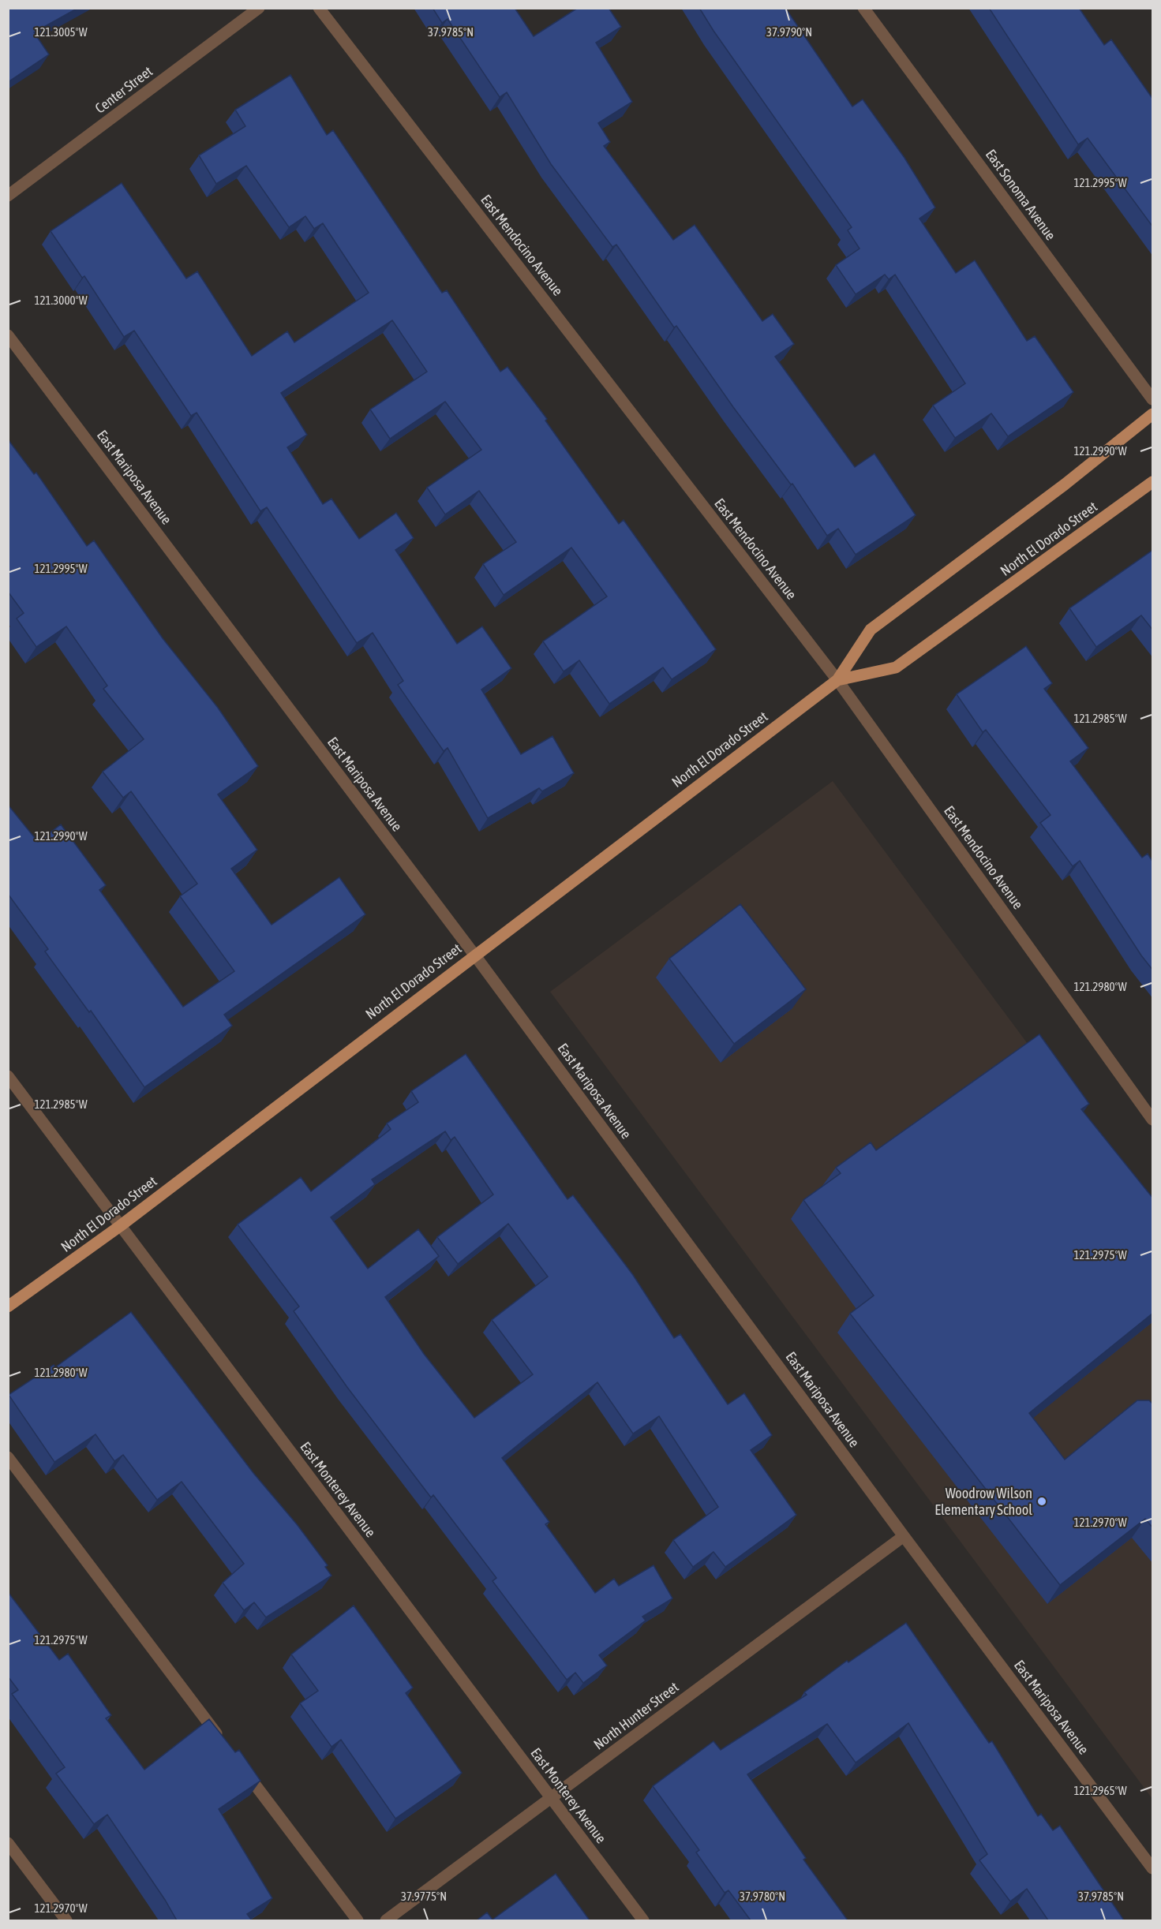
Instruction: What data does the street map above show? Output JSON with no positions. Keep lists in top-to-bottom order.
{
  "streets": {
    "main road": ["North El Dorado Street"],
    "street": [
      "Center Street",
      "East Sonoma Avenue",
      "East Mendocino Avenue",
      "East Mariposa Avenue",
      "East Monterey Avenue",
      "North Hunter Street"
    ]
  },
  "crossings": [
    ["East Mendocino Avenue", "North El Dorado Street"],
    ["East Mariposa Avenue", "North El Dorado Street"],
    ["East Mariposa Avenue", "North Hunter Street"],
    ["North El Dorado Street", "East Monterey Avenue"],
    ["East Monterey Avenue", "North Hunter Street"]
  ],
  "places": ["Woodrow Wilson Elementary School"],
  "coordinates": [
    "121.3005°W",
    "37.9785°N",
    "37.9790°N",
    "121.2995°W",
    "121.3000°W",
    "121.2990°W",
    "121.2985°W",
    "121.2980°W",
    "121.2975°W",
    "121.2970°W",
    "121.2965°W",
    "37.9775°N",
    "37.9780°N"
  ]
}
